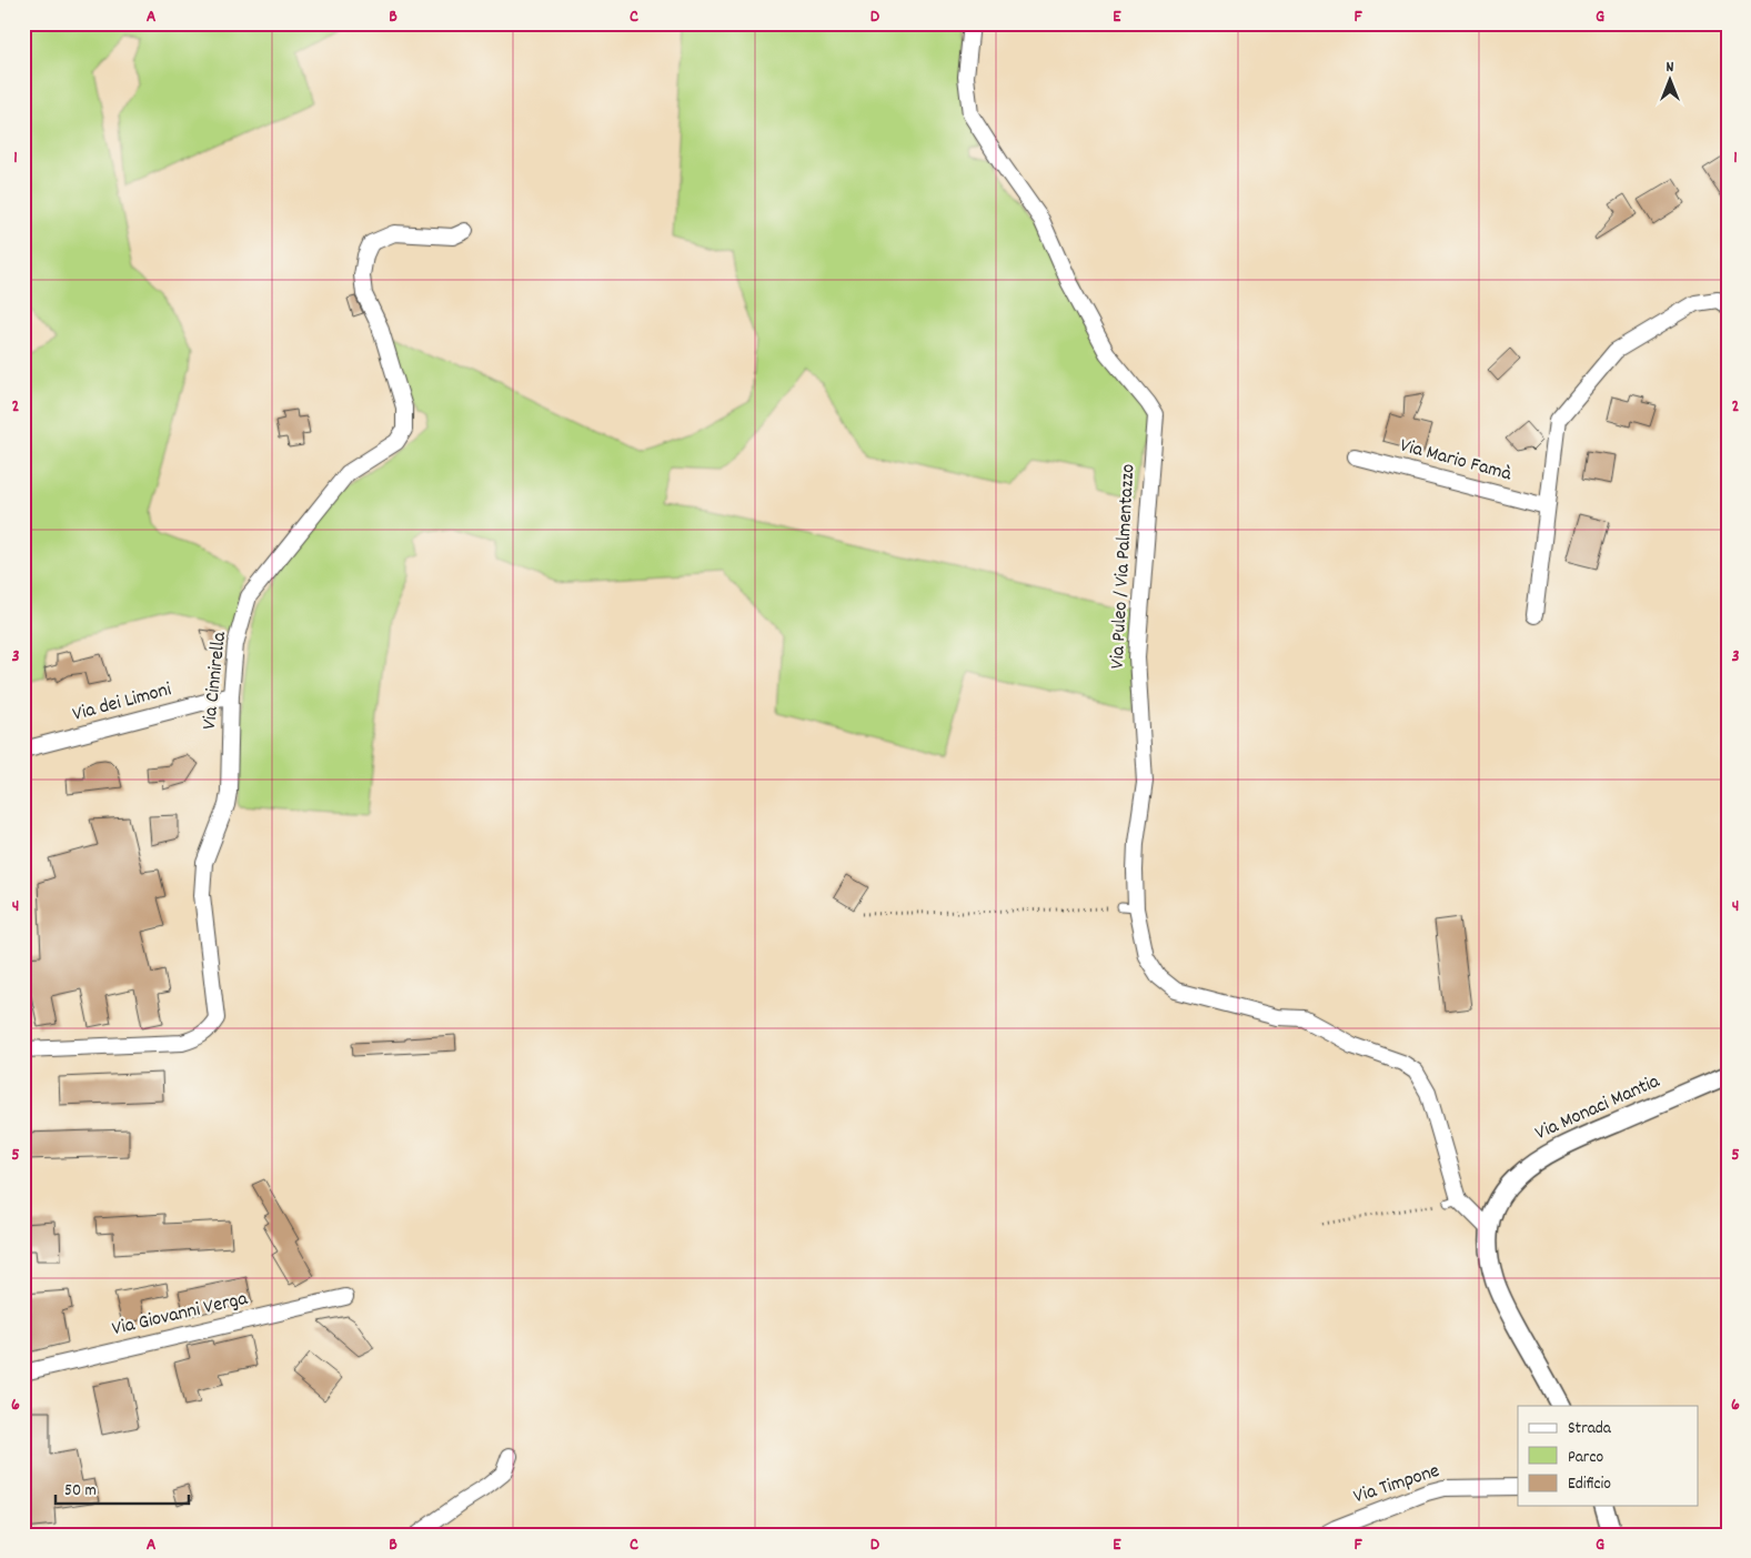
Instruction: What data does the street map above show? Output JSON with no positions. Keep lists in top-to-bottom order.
{
  "streets": {
    "street": [
      "Via Mario Famà",
      "Via Puleo / Via Palmentazzo",
      "Via Cinnirella",
      "Via dei Limoni",
      "Via Monaci Mantia",
      "Via Giovanni Verga",
      "Via Timpone"
    ]
  },
  "crossings": [
    ["Via Puleo / Via Palmentazzo", "Via Monaci Mantia"],
    ["Via Cinnirella", "Via dei Limoni"]
  ],
  "legend": ["Strada", "Parco", "Edificio"],
  "scale_bar": "50 m",
  "north": "top",
  "grid": {
    "columns": [
      "A",
      "B",
      "C",
      "D",
      "E",
      "F",
      "G"
    ],
    "rows": [
      "1",
      "2",
      "3",
      "4",
      "5",
      "6"
    ]
  }
}
